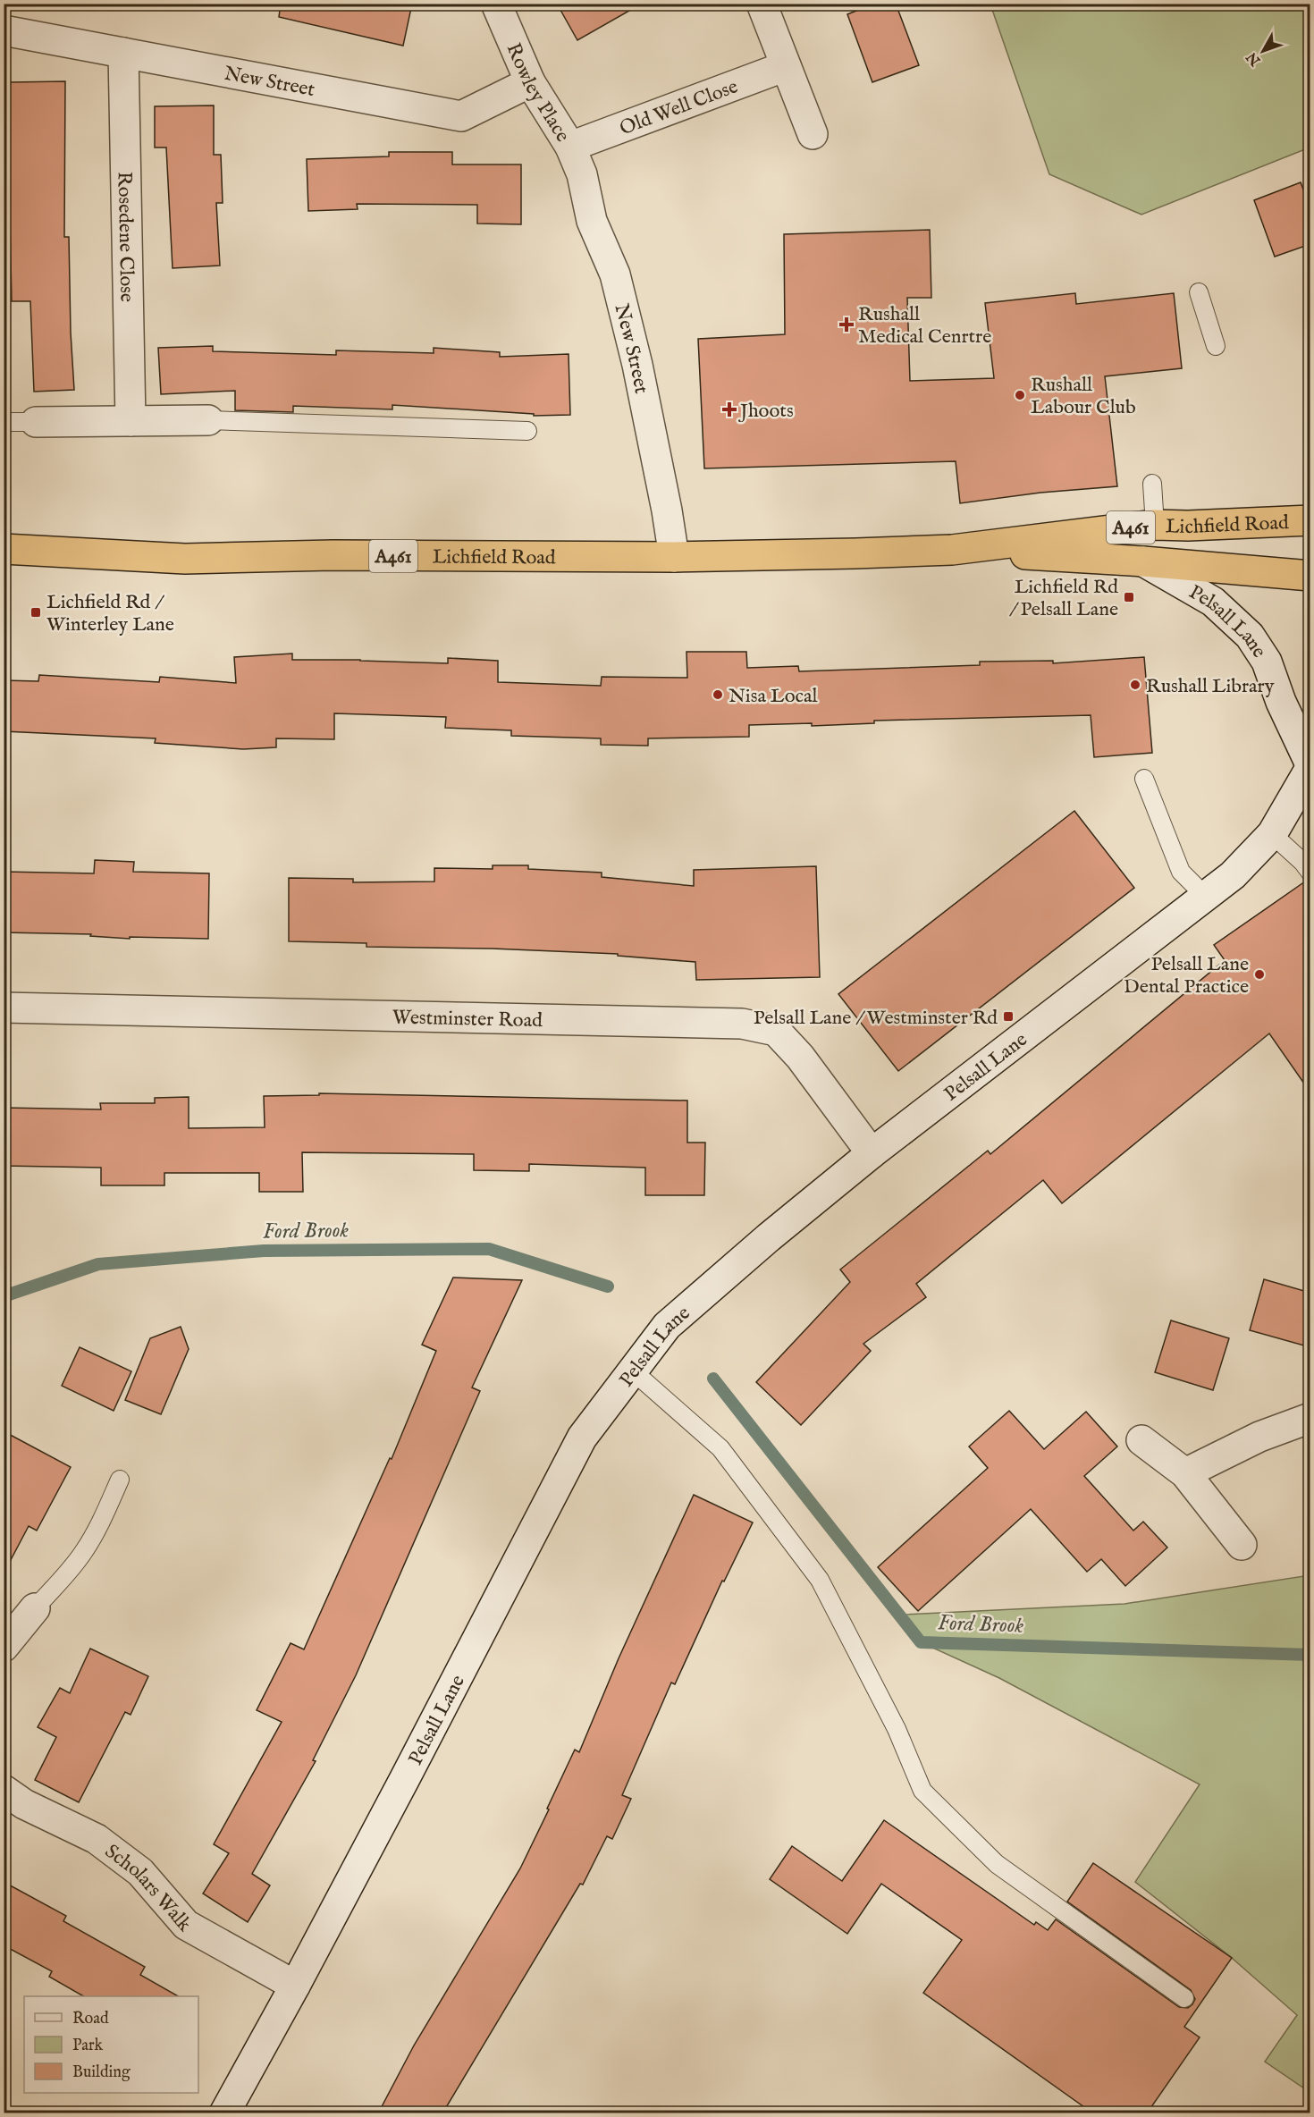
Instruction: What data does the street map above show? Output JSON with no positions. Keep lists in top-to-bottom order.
{
  "streets": {
    "highway": ["Lichfield Road", "A461"],
    "street": [
      "New Street",
      "Rowley Place",
      "Old Well Close",
      "Rosedene Close",
      "Pelsall Lane",
      "Westminster Road",
      "Scholars Walk"
    ]
  },
  "crossings": [
    ["New Street", "Rowley Place"],
    ["New Street", "Old Well Close"],
    ["New Street", "Rosedene Close"],
    ["New Street", "Lichfield Road"],
    ["Rowley Place", "Old Well Close"],
    ["Lichfield Road", "Pelsall Lane"],
    ["Pelsall Lane", "Westminster Road"],
    ["Pelsall Lane", "Scholars Walk"]
  ],
  "water": ["Ford Brook"],
  "places": {
    "health": ["Rushall Medical Cenrtre", "Jhoots"],
    "other": [
      "Rushall Labour Club",
      "Rushall Library",
      "Nisa Local",
      "Pelsall Lane Dental Practice"
    ],
    "transit": ["Lichfield Rd / Pelsall Lane", "Lichfield Rd / Winterley Lane", "Pelsall Lane / Westminster Rd"]
  },
  "legend": ["Road", "Park", "Building"],
  "north": "bottom left"
}
